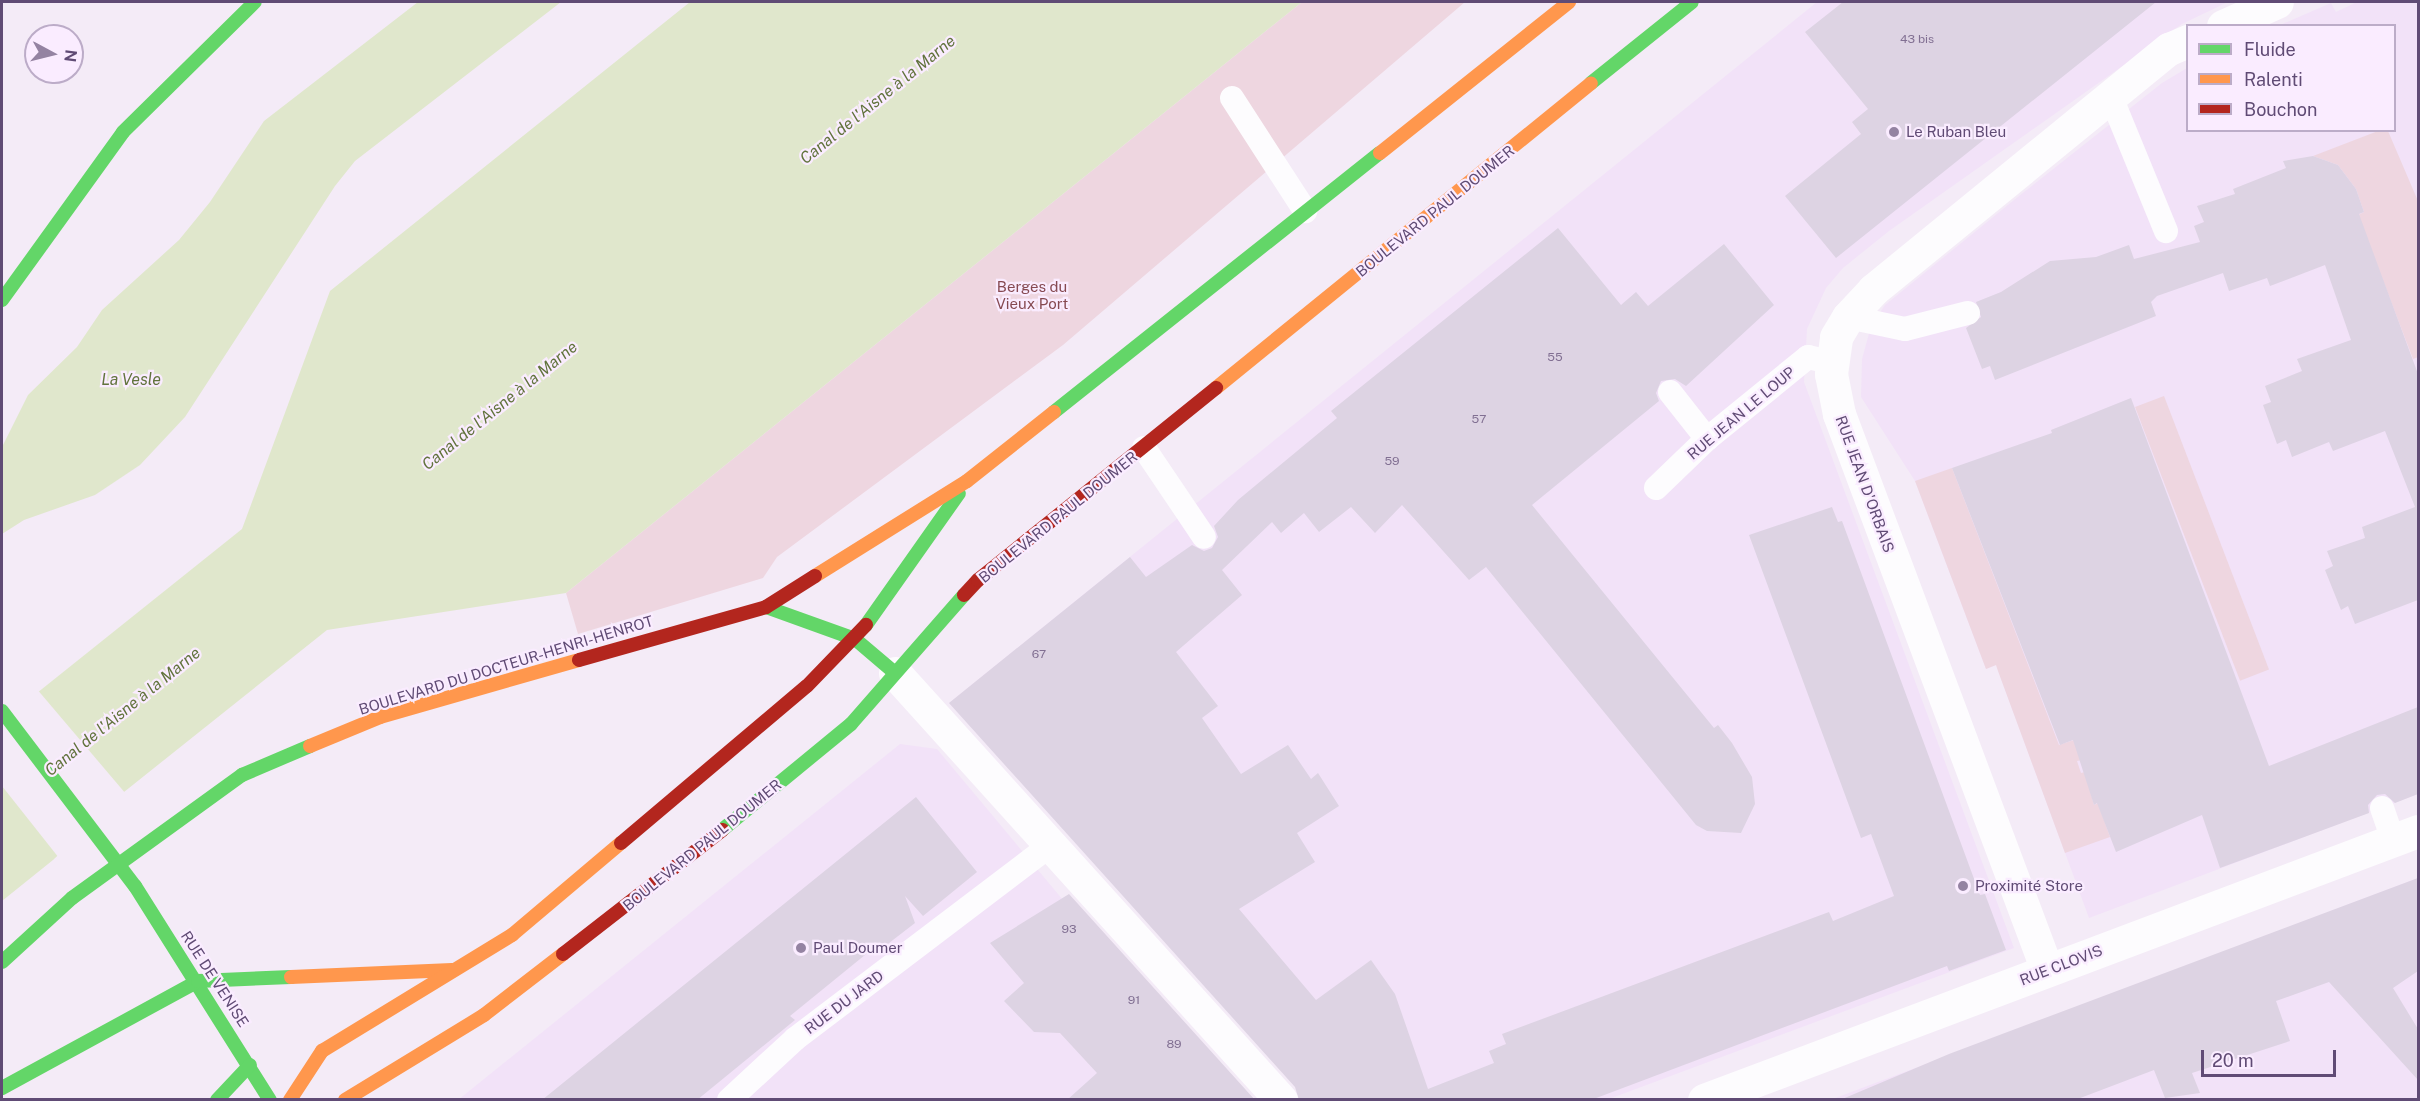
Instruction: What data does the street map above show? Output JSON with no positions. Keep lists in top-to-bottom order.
{
  "streets": {
    "main road": ["BOULEVARD PAUL DOUMER", "BOULEVARD DU DOCTEUR-HENRI-HENROT", "RUE DE VENISE"],
    "street": ["RUE JEAN D'ORBAIS", "RUE CLOVIS"],
    "lane": ["RUE JEAN LE LOUP", "RUE DU JARD"]
  },
  "crossings": [
    ["RUE JEAN LE LOUP", "RUE JEAN D'ORBAIS"],
    ["RUE JEAN D'ORBAIS", "RUE CLOVIS"]
  ],
  "water": ["Canal de l'Aisne à la Marne", "La Vesle"],
  "parks": ["Berges du Vieux Port"],
  "places": ["Le Ruban Bleu", "Proximité Store", "Paul Doumer"],
  "house_numbers": [
    "43 bis",
    "55",
    "57",
    "59",
    "67",
    "93",
    "91",
    "89"
  ],
  "legend": ["Fluide", "Ralenti", "Bouchon"],
  "scale_bar": "20 m",
  "north": "right"
}
